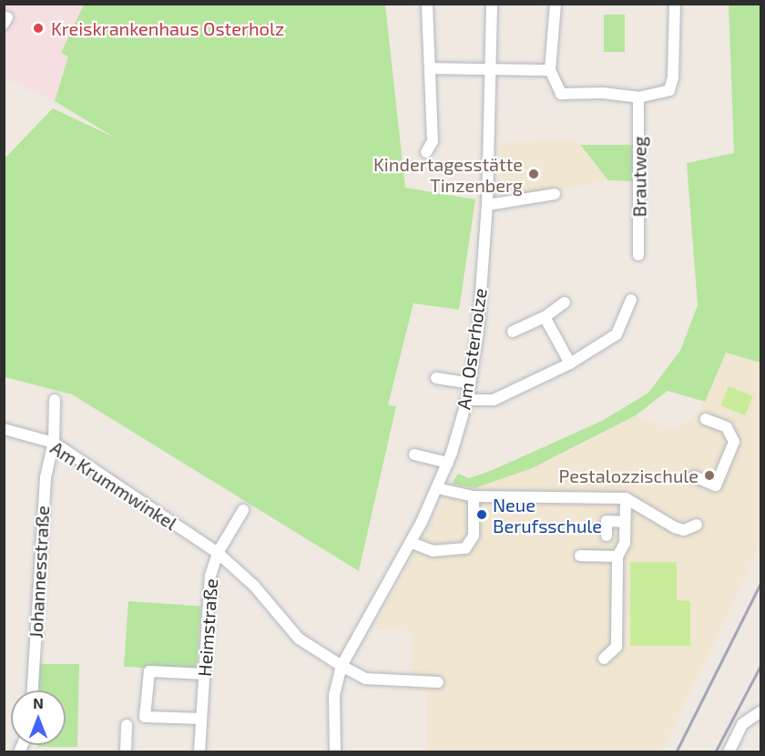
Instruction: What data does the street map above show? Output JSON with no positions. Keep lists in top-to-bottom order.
{
  "streets": {
    "street": [
      "Brautweg",
      "Am Osterholze",
      "Am Krummwinkel",
      "Johannesstraße",
      "Heimstraße"
    ]
  },
  "crossings": [
    ["Am Osterholze", "Am Krummwinkel"],
    ["Am Krummwinkel", "Johannesstraße"],
    ["Am Krummwinkel", "Heimstraße"]
  ],
  "places": [
    "Kreiskrankenhaus Osterholz",
    "Kindertagesstätte Tinzenberg",
    "Pestalozzischule",
    "Neue Berufsschule"
  ],
  "north": "top"
}
